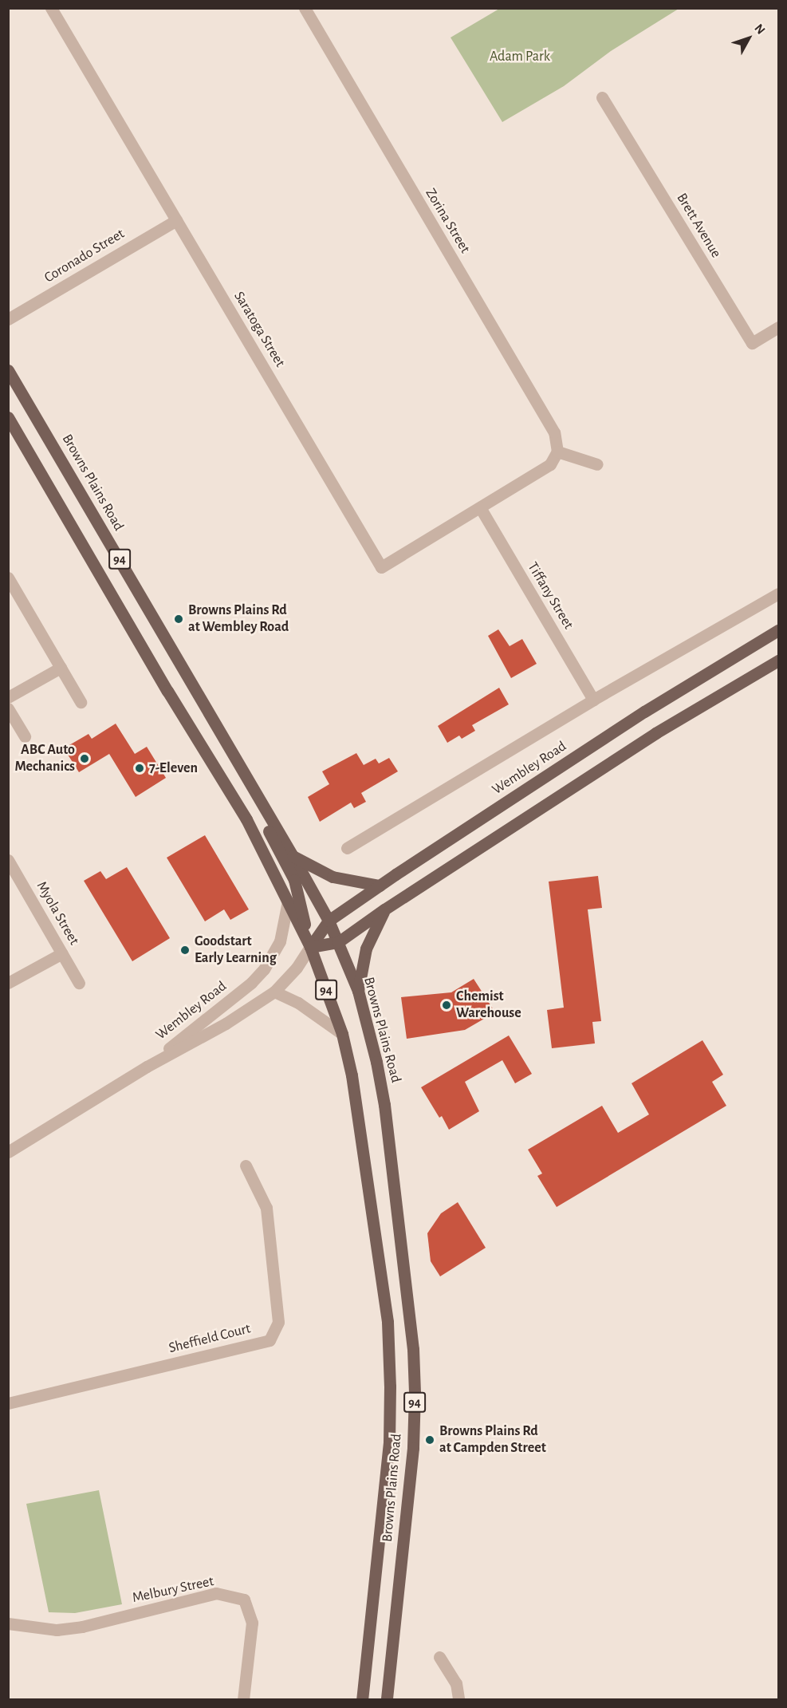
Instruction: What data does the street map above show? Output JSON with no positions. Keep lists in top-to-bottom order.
{
  "streets": {
    "main road": ["Browns Plains Road", "94", "Wembley Road"],
    "street": [
      "Zorina Street",
      "Brett Avenue",
      "Coronado Street",
      "Saratoga Street",
      "Tiffany Street",
      "Myola Street",
      "Sheffield Court",
      "Melbury Street"
    ]
  },
  "crossings": [
    ["Coronado Street", "Saratoga Street"],
    ["Saratoga Street", "Tiffany Street"],
    ["Browns Plains Road", "Wembley Road"],
    ["Tiffany Street", "Wembley Road"]
  ],
  "parks": ["Adam Park"],
  "places": [
    "Browns Plains Rd at Wembley Road",
    "ABC Auto Mechanics",
    "7-Eleven",
    "Goodstart Early Learning",
    "Chemist Warehouse",
    "Browns Plains Rd at Campden Street"
  ],
  "north": "top right"
}
